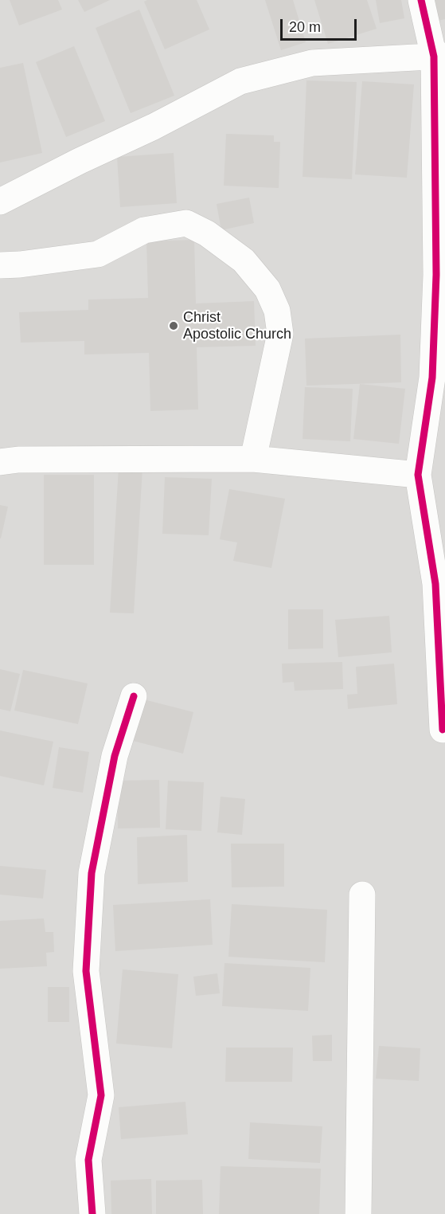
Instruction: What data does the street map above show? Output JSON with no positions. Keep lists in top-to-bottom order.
{
  "places": ["Christ Apostolic Church"],
  "scale_bar": "20 m"
}
